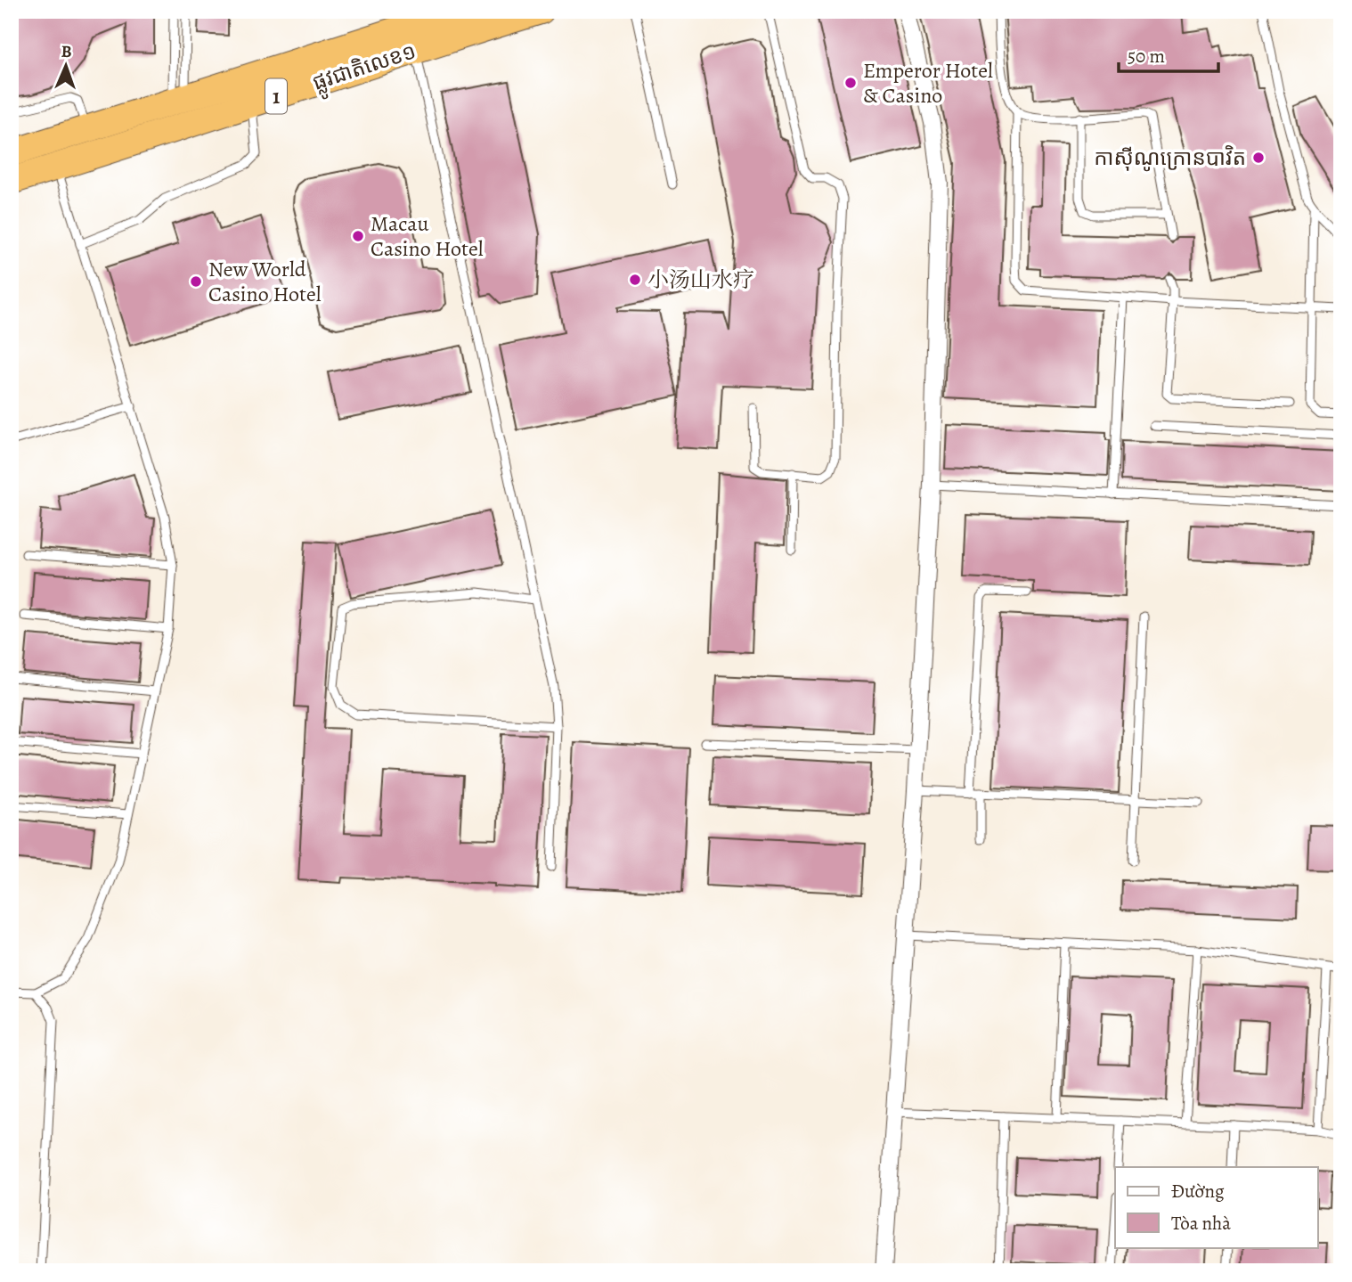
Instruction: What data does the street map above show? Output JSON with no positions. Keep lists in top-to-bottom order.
{
  "streets": {
    "highway": ["ផ្លូវជាតិលេខ១", "1"]
  },
  "places": [
    "Emperor Hotel & Casino",
    "កាស៊ីណូក្រោនបាវិត",
    "Macau Casino Hotel",
    "小汤山水疗",
    "New World Casino Hotel"
  ],
  "legend": ["Đường", "Tòa nhà"],
  "scale_bar": "50 m",
  "north": "top"
}
